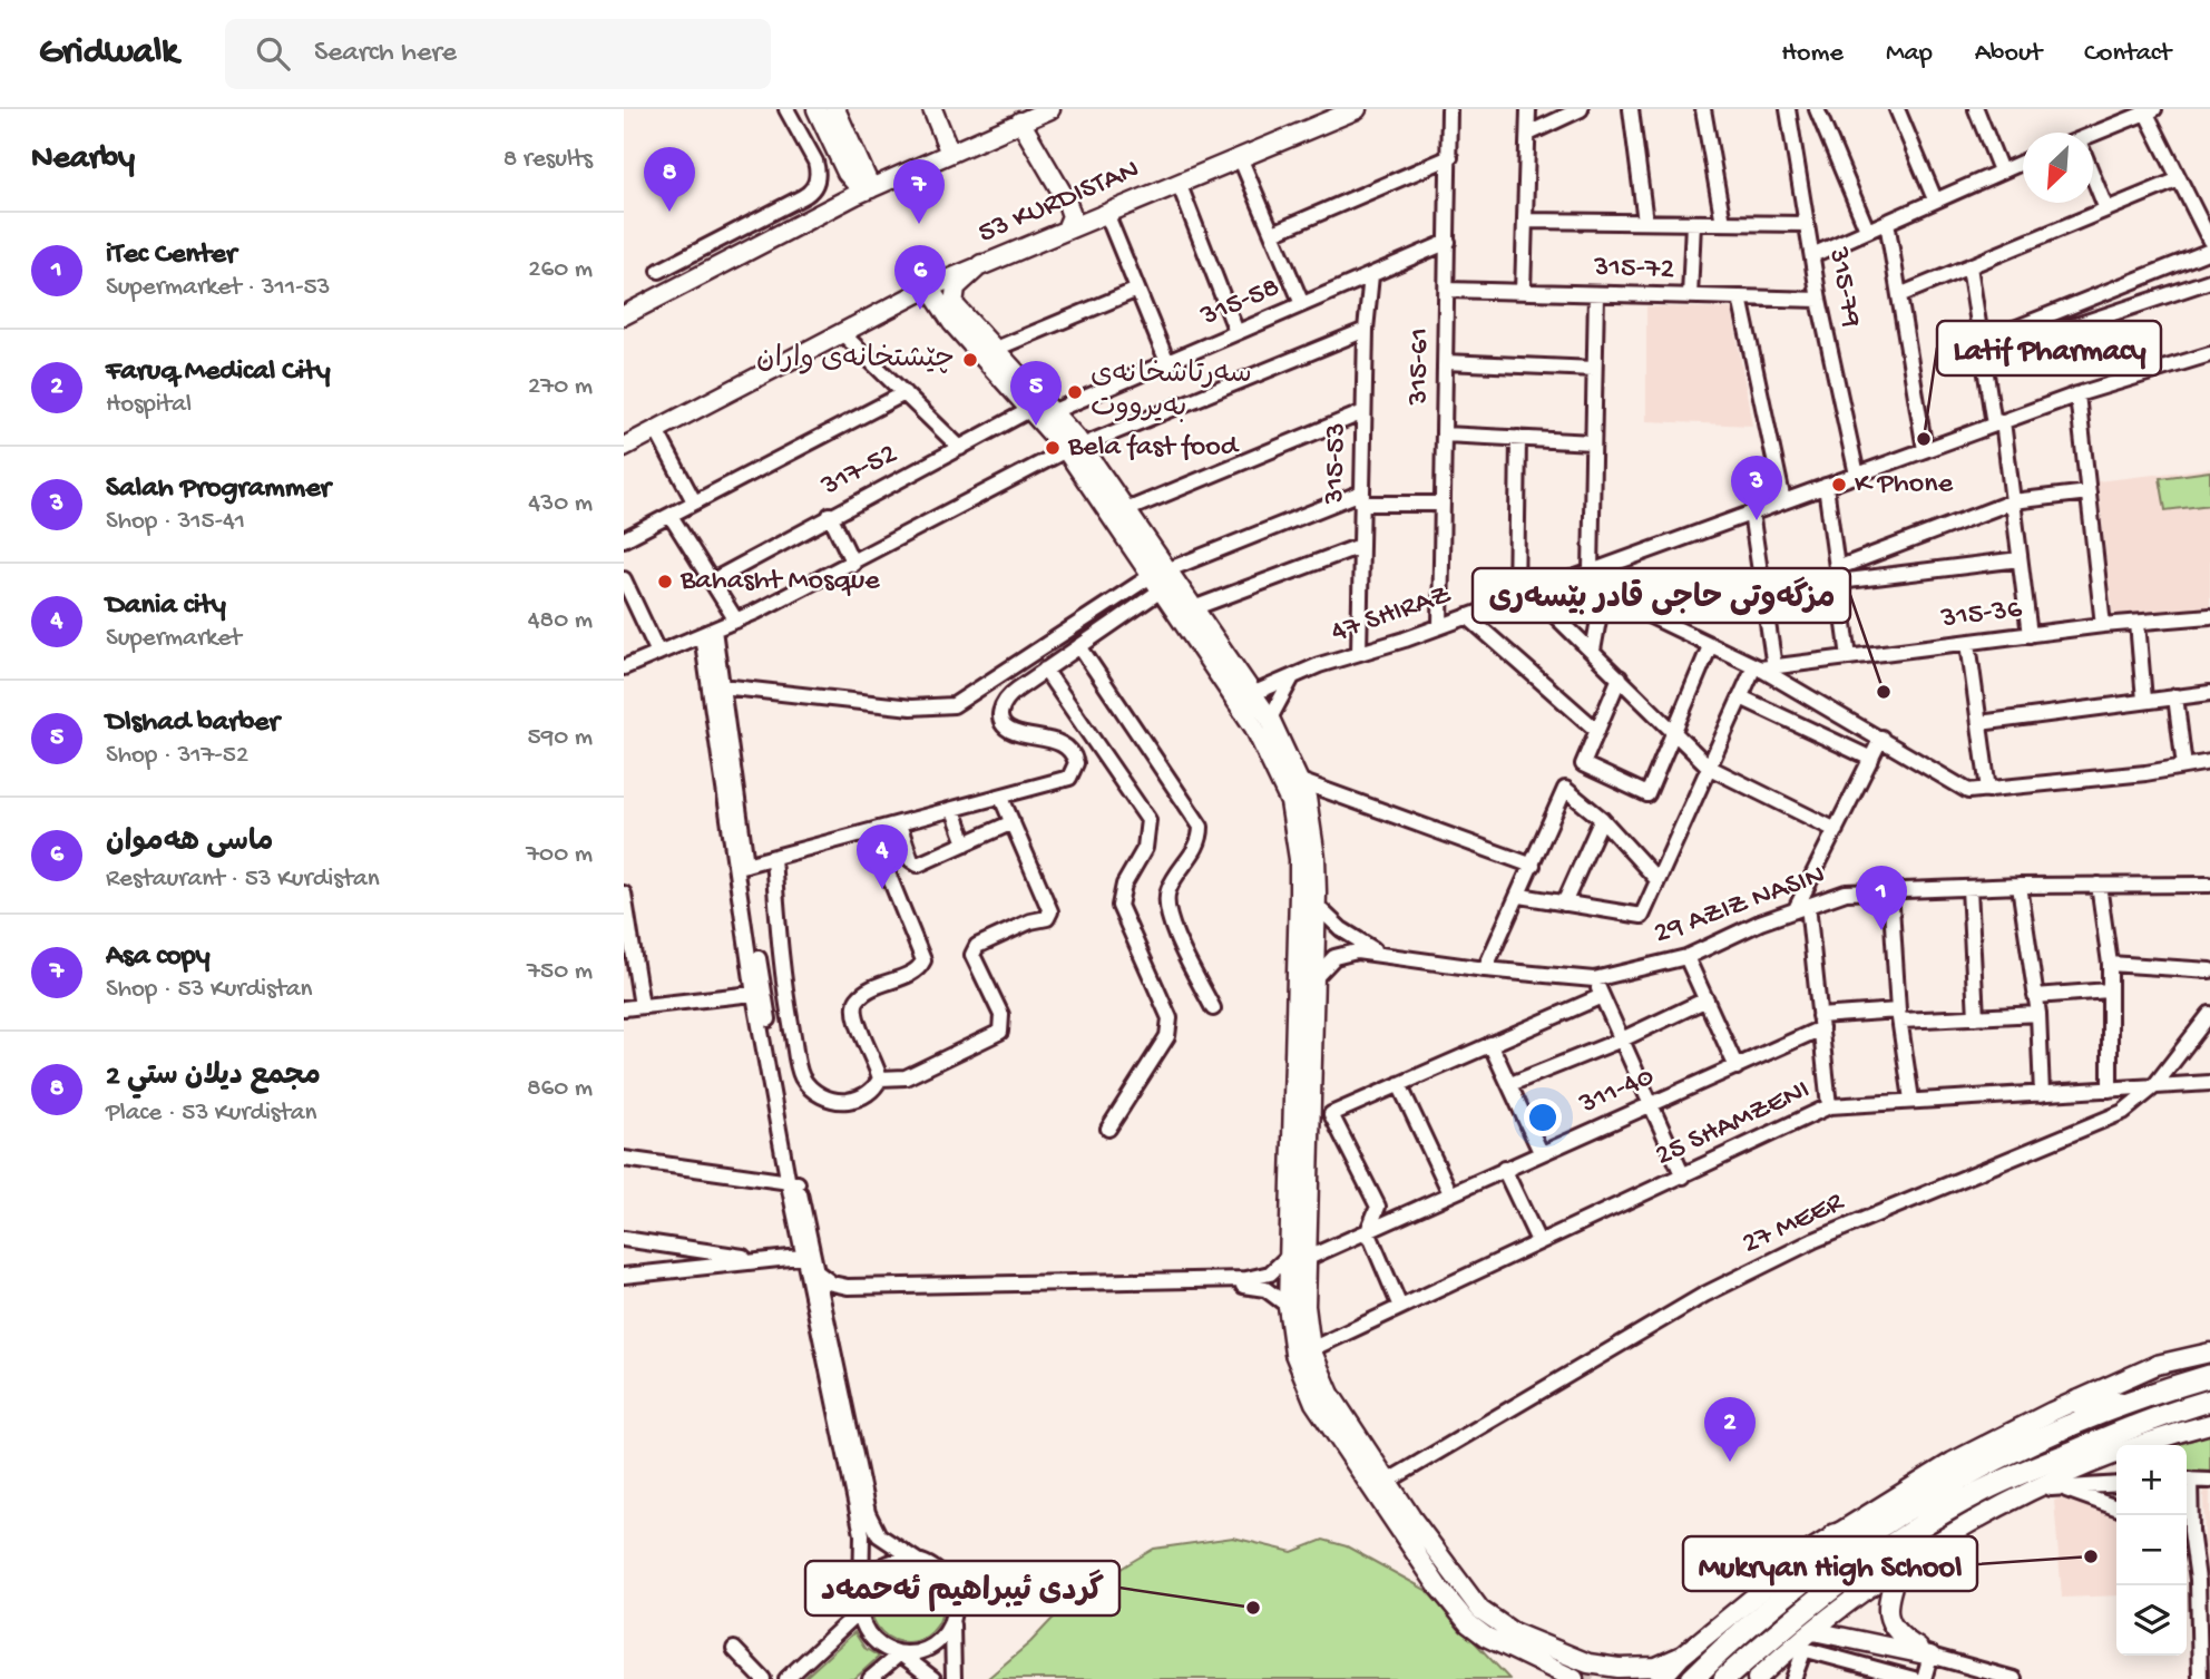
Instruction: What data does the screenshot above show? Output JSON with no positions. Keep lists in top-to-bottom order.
{
  "streets": {
    "main road": ["53 KURDISTAN"],
    "street": [
      "315-72",
      "315-79",
      "315-58",
      "315-61",
      "315-53",
      "317-52",
      "47 SHIRAZ",
      "315-36",
      "29 AZIZ NASIN",
      "311-40",
      "25 SHAMZENI",
      "27 MEER"
    ]
  },
  "crossings": [
    ["315-72", "315-79"],
    ["315-72", "315-61"],
    ["315-79", "47 SHIRAZ"],
    ["315-58", "315-61"],
    ["315-58", "315-53"],
    ["315-61", "47 SHIRAZ"],
    ["315-53", "47 SHIRAZ"],
    ["25 SHAMZENI", "27 MEER"]
  ],
  "places": [
    "چێشتخانەی واران",
    "سەرتاشخانەی بەیرووت",
    "Latif Pharmacy",
    "Bela fast food",
    "K Phone",
    "Bahasht Mosque",
    "مزگەوتی حاجی قادر بێسەری",
    "Mukryan High School",
    "گردی ئیبراھیم ئەحمەد"
  ],
  "north": "bottom left",
  "page": {
    "header": "Gridwalk",
    "search": "Search here",
    "nav": [
      "Home",
      "Map",
      "About",
      "Contact"
    ],
    "heading": ["Nearby", "8 results"],
    "pins": [
      "8",
      "7",
      "6",
      "5",
      "3",
      "4",
      "1",
      "2"
    ],
    "list": [
      {
        "mark": "1",
        "name": "iTec Center",
        "note": "Supermarket · 311-53",
        "value": "260 m"
      },
      {
        "mark": "2",
        "name": "Faruq Medical City",
        "note": "Hospital",
        "value": "270 m"
      },
      {
        "mark": "3",
        "name": "Salah Programmer",
        "note": "Shop · 315-41",
        "value": "430 m"
      },
      {
        "mark": "4",
        "name": "Dania city",
        "note": "Supermarket",
        "value": "480 m"
      },
      {
        "mark": "5",
        "name": "Dlshad barber",
        "note": "Shop · 317-52",
        "value": "590 m"
      },
      {
        "mark": "6",
        "name": "ماسی هەموان",
        "note": "Restaurant · 53 Kurdistan",
        "value": "700 m"
      },
      {
        "mark": "7",
        "name": "Asa copy",
        "note": "Shop · 53 Kurdistan",
        "value": "750 m"
      },
      {
        "mark": "8",
        "name": "مجمع ديلان ستي 2",
        "note": "Place · 53 Kurdistan",
        "value": "860 m"
      }
    ],
    "map_buttons": ["+", "−"]
  }
}
